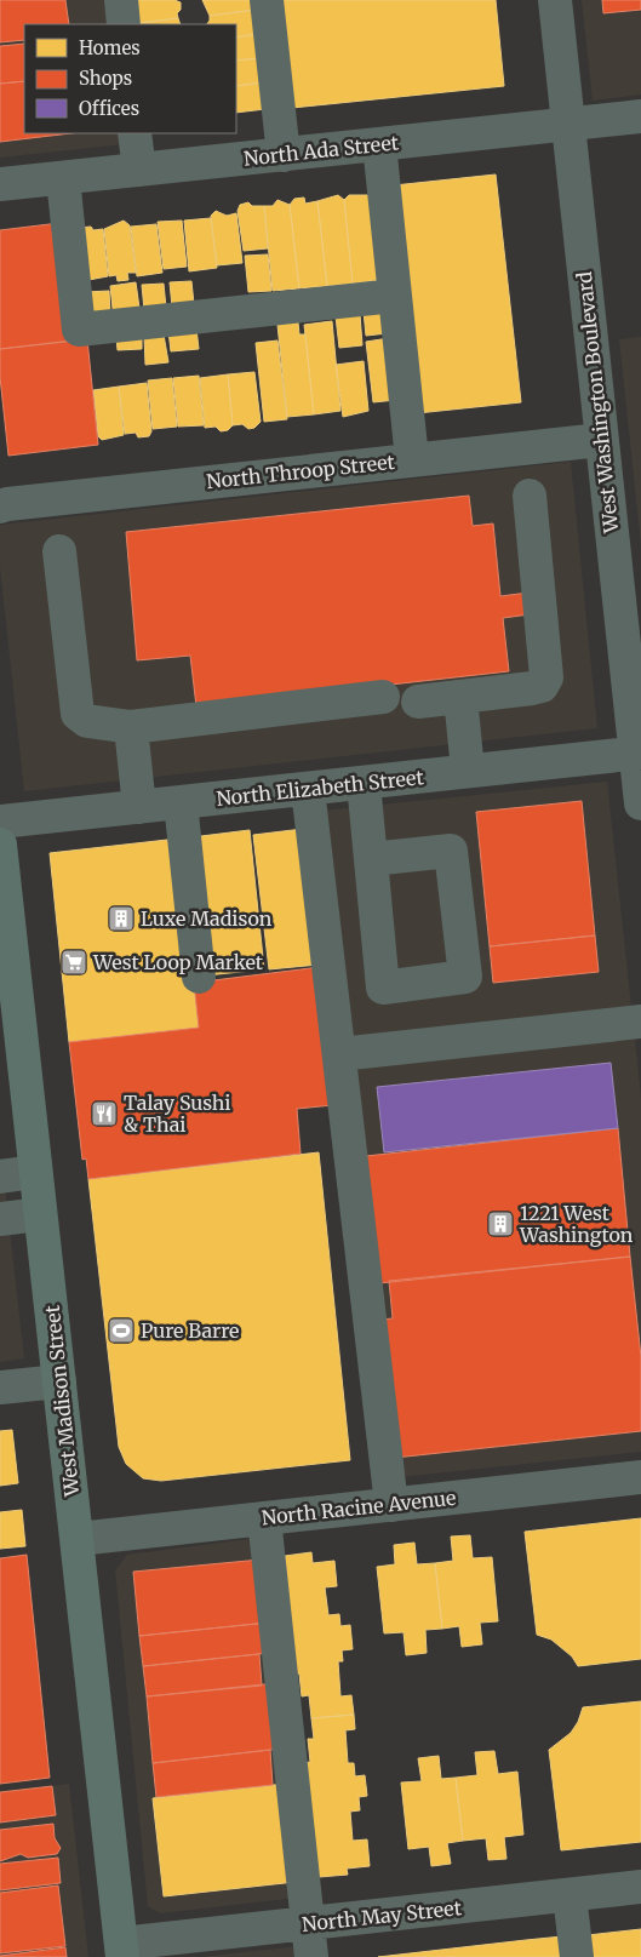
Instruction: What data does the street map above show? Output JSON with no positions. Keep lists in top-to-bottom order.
{
  "streets": {
    "main road": ["West Madison Street"],
    "street": [
      "North Ada Street",
      "West Washington Boulevard",
      "North Throop Street",
      "North Elizabeth Street",
      "North Racine Avenue",
      "North May Street"
    ]
  },
  "crossings": [
    ["North Ada Street", "West Washington Boulevard"],
    ["West Washington Boulevard", "North Throop Street"],
    ["West Washington Boulevard", "North Elizabeth Street"],
    ["West Madison Street", "North Racine Avenue"],
    ["West Madison Street", "North May Street"]
  ],
  "places": {
    "building": ["Luxe Madison", "1221 West Washington"],
    "supermarket": ["West Loop Market"],
    "restaurant": ["Talay Sushi & Thai"],
    "sports": ["Pure Barre"]
  },
  "legend": ["Homes", "Shops", "Offices"]
}
